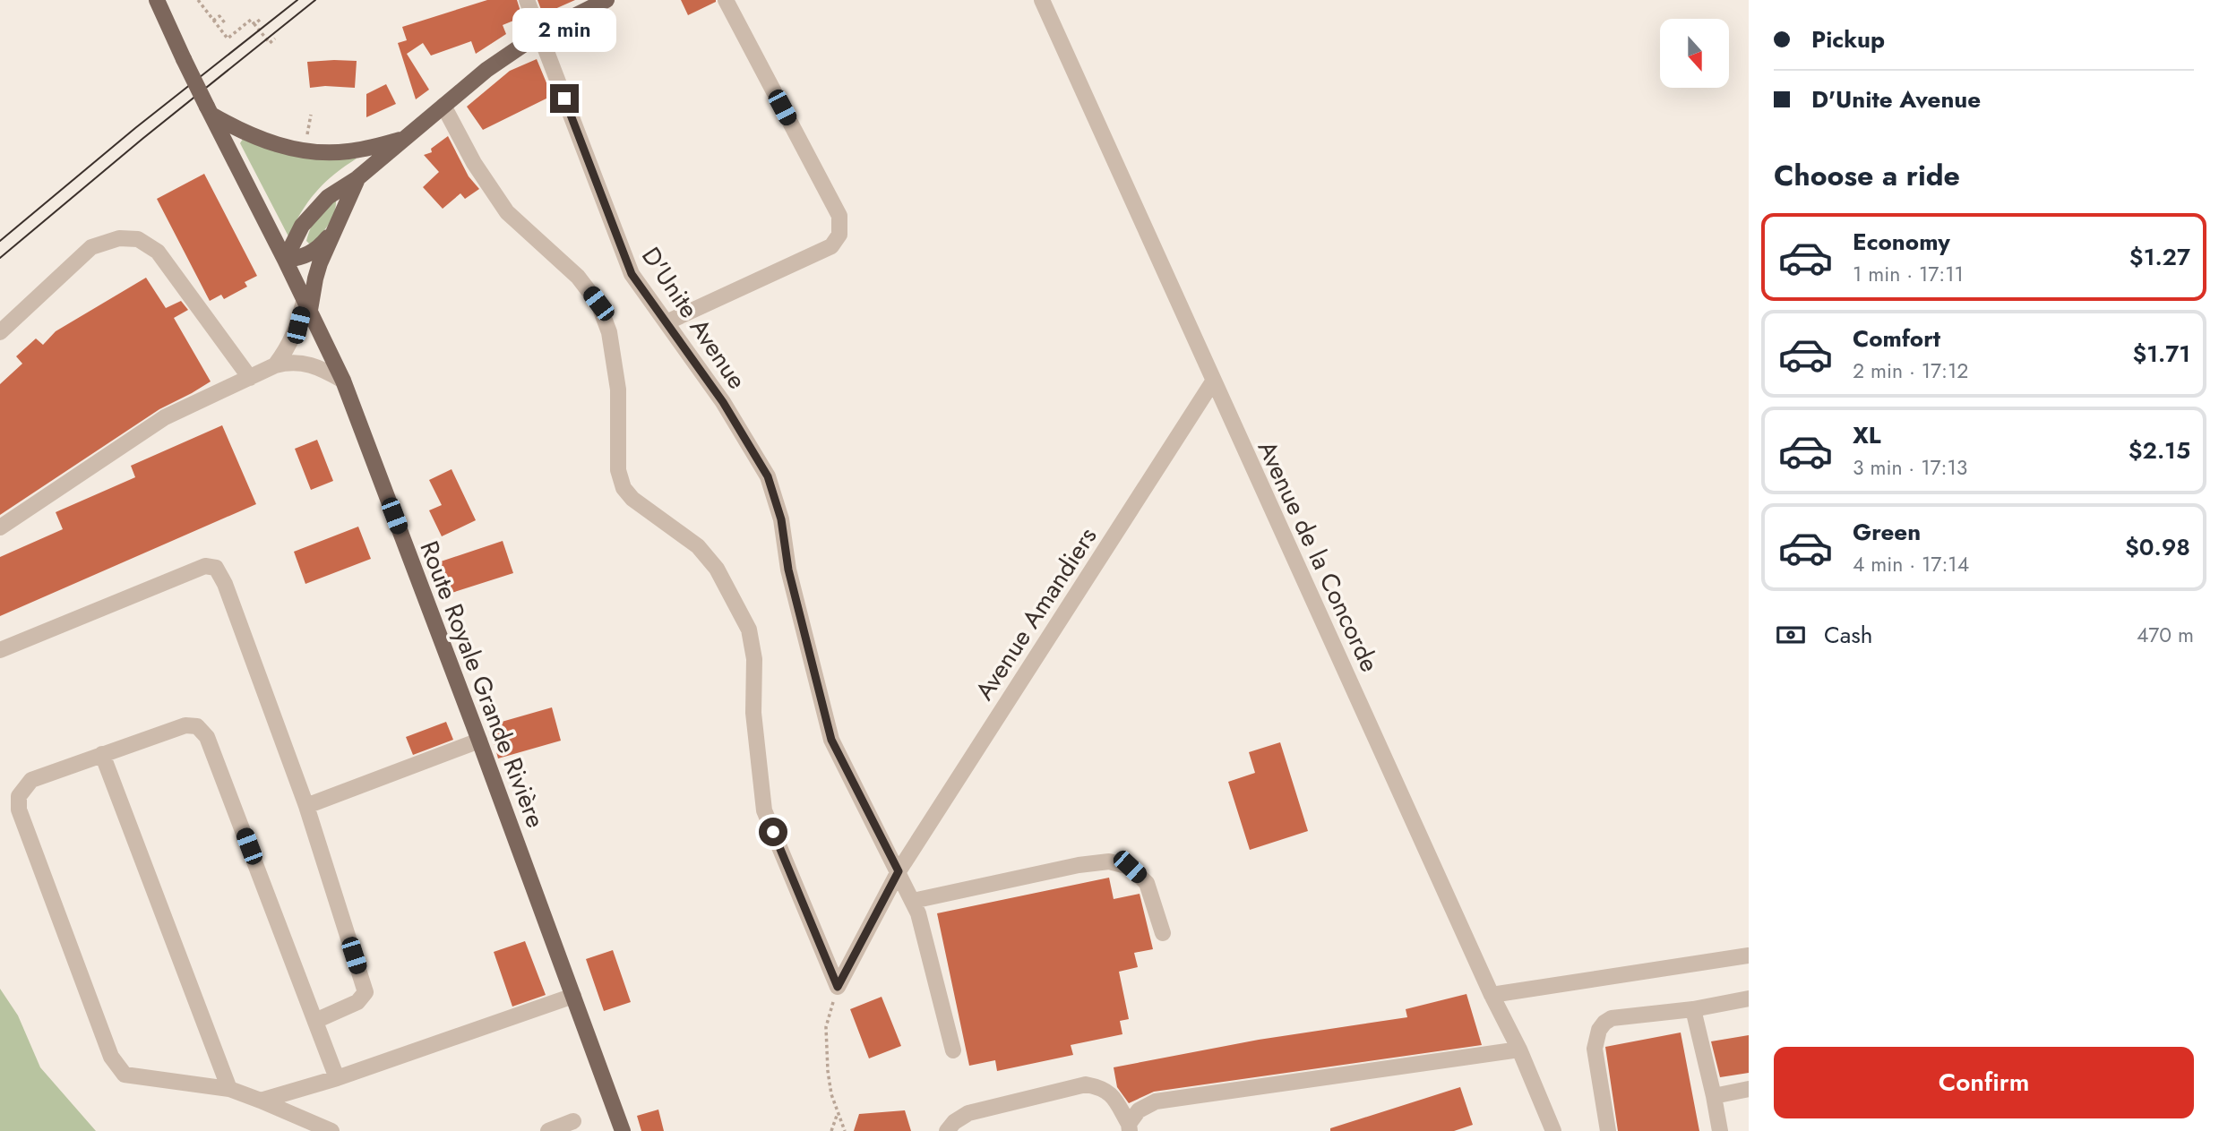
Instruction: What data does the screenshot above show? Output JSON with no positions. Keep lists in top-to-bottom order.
{
  "streets": {
    "main road": ["Route Royale Grande Rivière"],
    "street": ["D'Unite Avenue", "Avenue de la Concorde", "Avenue Amandiers"]
  },
  "crossings": [
    ["D'Unite Avenue", "Avenue Amandiers"],
    ["Avenue de la Concorde", "Avenue Amandiers"]
  ],
  "north": "bottom",
  "page": {
    "banner": ["Pickup", "D'Unite Avenue"],
    "bubble": "2 min",
    "heading": "Choose a ride",
    "list": [
      {
        "name": "Economy",
        "note": "1 min · 17:11",
        "value": "$1.27"
      },
      {
        "name": "Comfort",
        "note": "2 min · 17:12",
        "value": "$1.71"
      },
      {
        "name": "XL",
        "note": "3 min · 17:13",
        "value": "$2.15"
      },
      {
        "name": "Green",
        "note": "4 min · 17:14",
        "value": "$0.98"
      }
    ],
    "pay": ["Cash", "470 m"],
    "buttons": "Confirm"
  }
}
